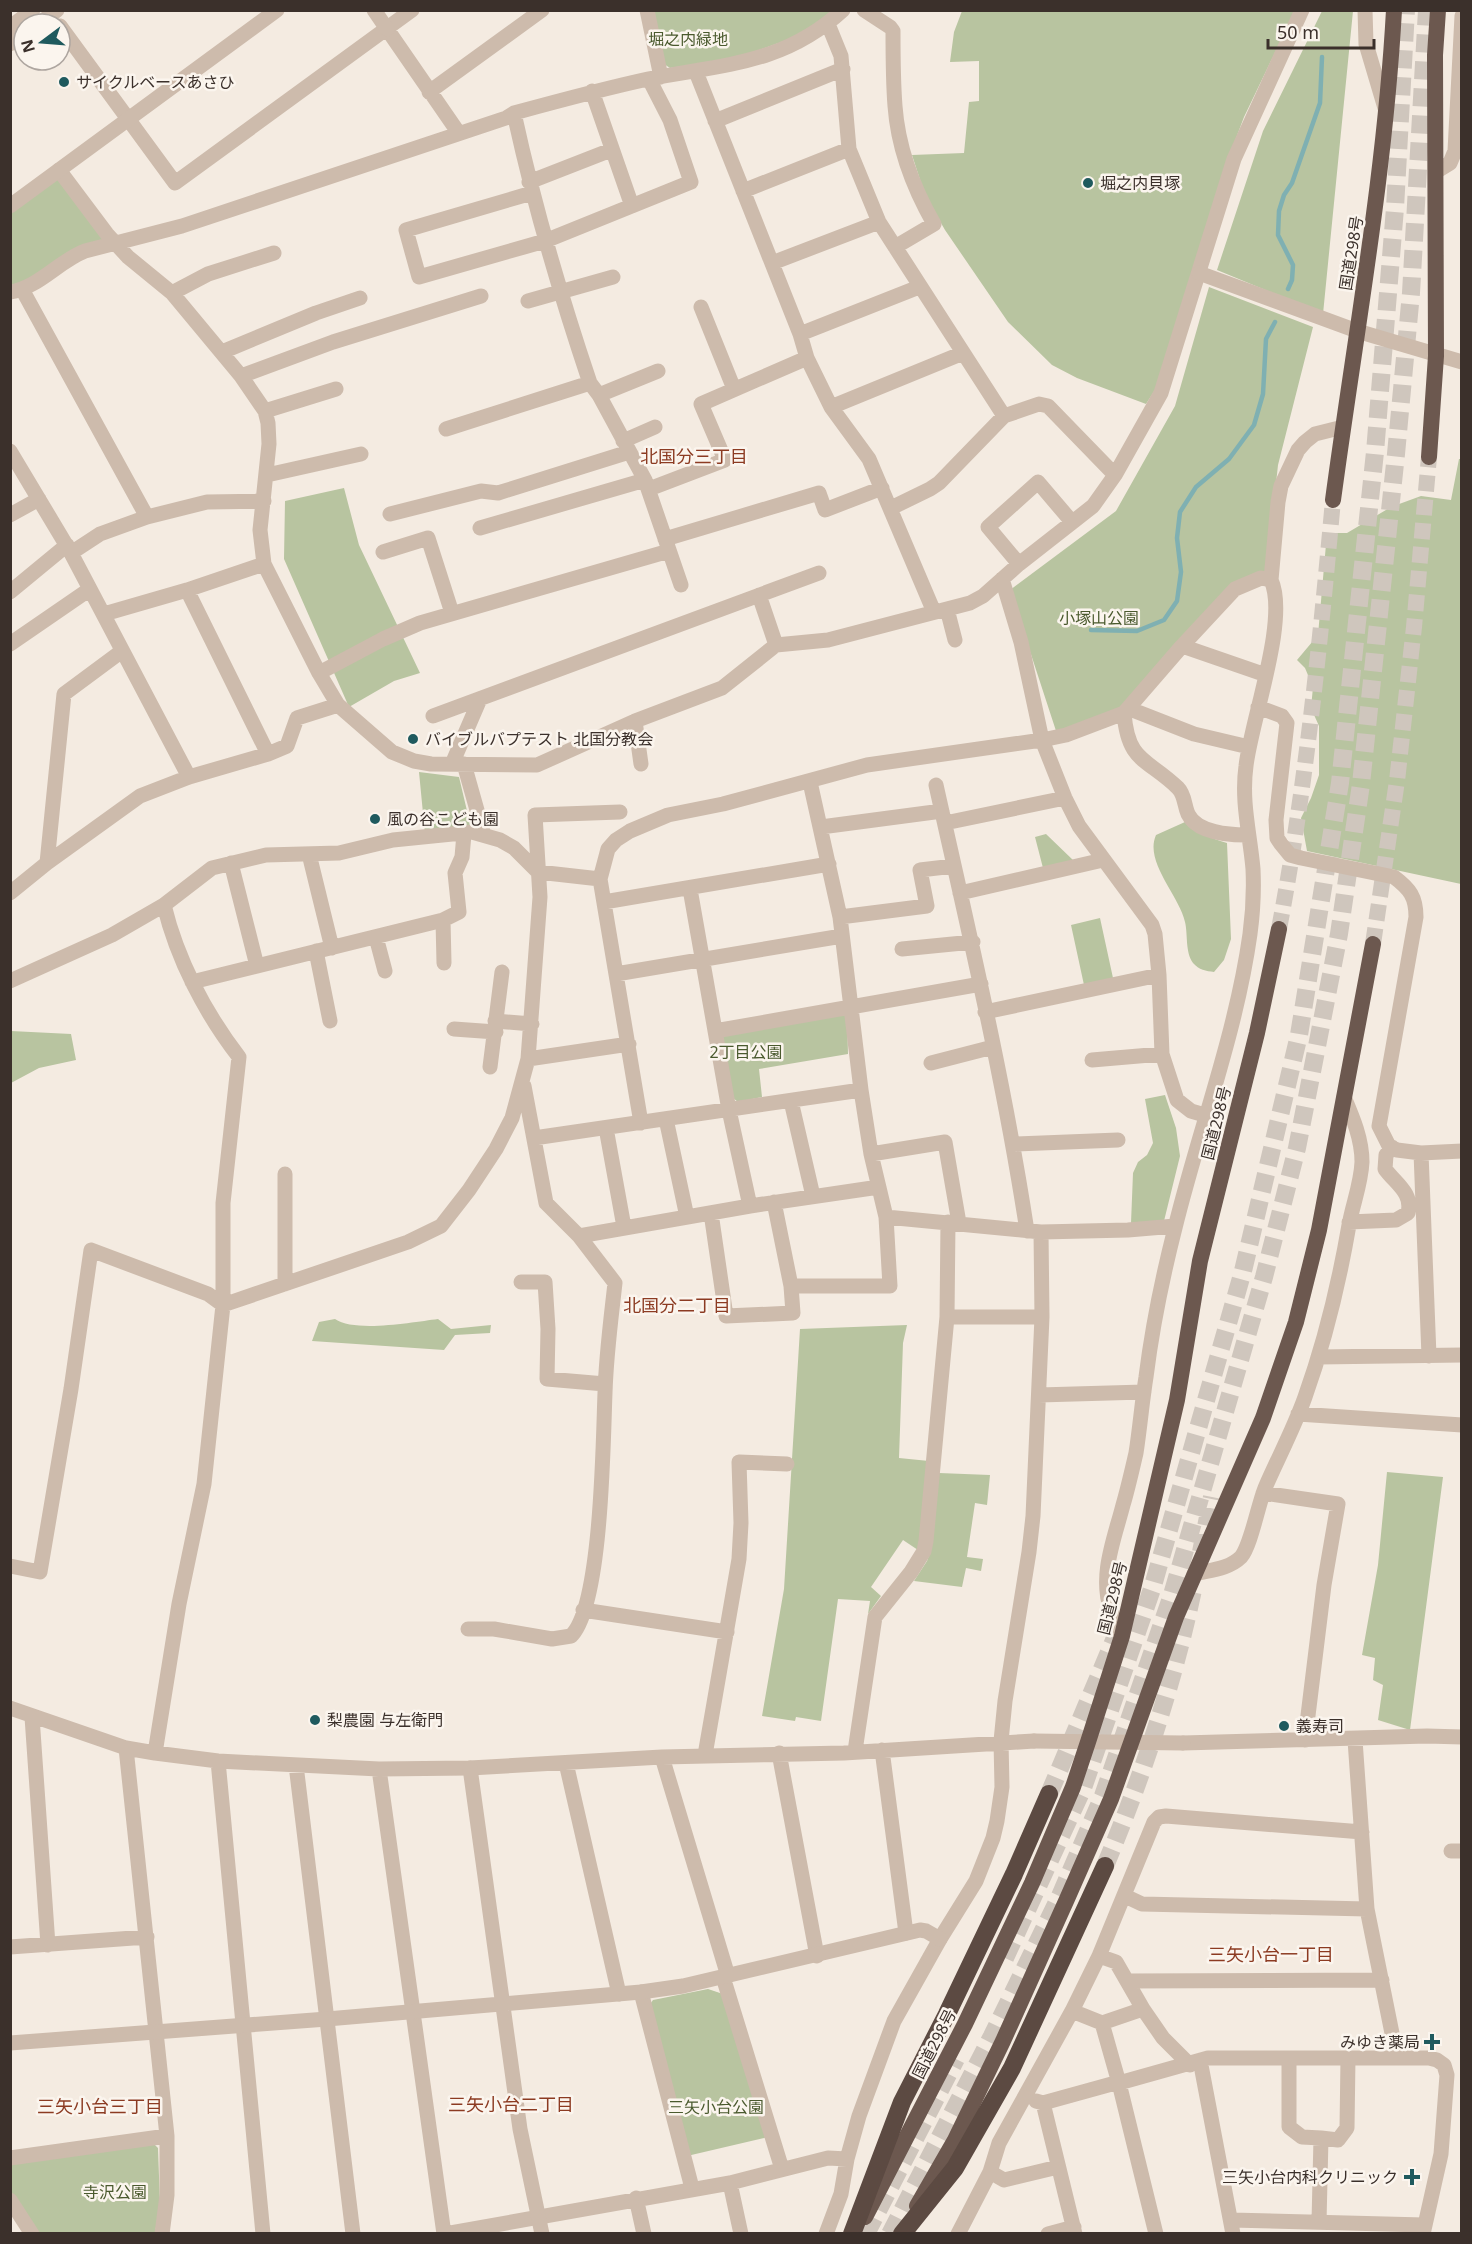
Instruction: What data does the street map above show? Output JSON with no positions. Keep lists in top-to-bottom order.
{
  "streets": {
    "highway": ["国道298号"]
  },
  "districts": [
    "北国分三丁目",
    "北国分二丁目",
    "三矢小台一丁目",
    "三矢小台二丁目",
    "三矢小台三丁目"
  ],
  "parks": [
    "堀之内緑地",
    "小塚山公園",
    "2丁目公園",
    "三矢小台公園",
    "寺沢公園"
  ],
  "places": {
    "other": [
      "サイクルベースあさひ",
      "堀之内貝塚",
      "バイブルバプテスト 北国分教会",
      "風の谷こども園",
      "梨農園 与左衛門",
      "義寿司"
    ],
    "health": ["みゆき薬局", "三矢小台内科クリニック"]
  },
  "scale_bar": "50 m",
  "north": "left"
}
